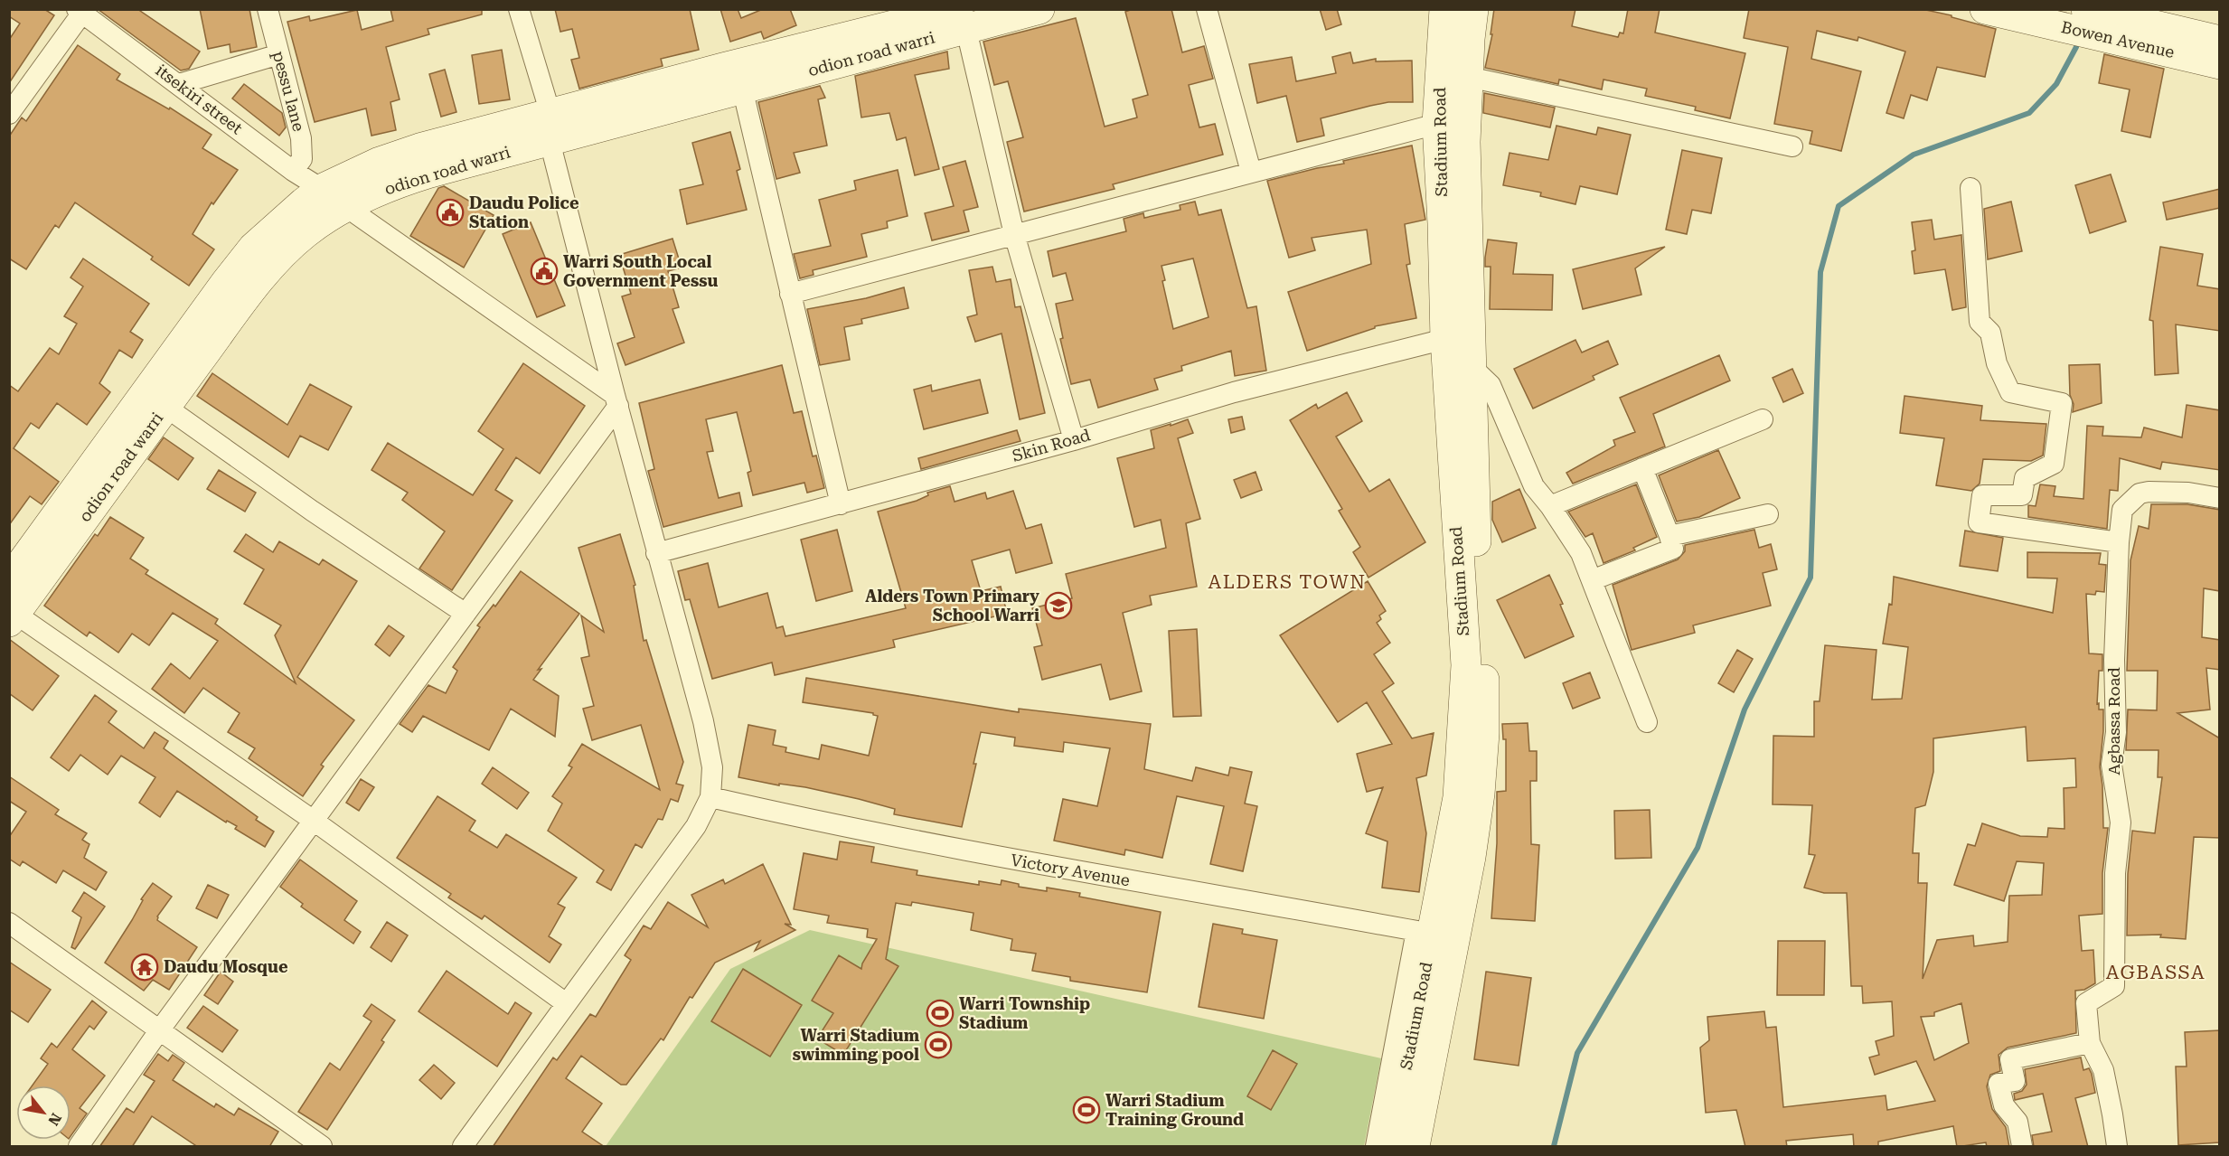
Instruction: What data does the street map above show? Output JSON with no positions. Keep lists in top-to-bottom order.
{
  "streets": {
    "main road": ["Bowen Avenue", "odion road warri", "Stadium Road"],
    "street": [
      "pessu lane",
      "itsekiri street",
      "Skin Road",
      "Agbassa Road",
      "Victory Avenue"
    ]
  },
  "crossings": [
    ["odion road warri", "itsekiri street"],
    ["pessu lane", "itsekiri street"],
    ["Stadium Road", "Skin Road"],
    ["Stadium Road", "Victory Avenue"]
  ],
  "districts": ["ALDERS TOWN", "AGBASSA"],
  "places": {
    "public building": ["Daudu Police Station", "Warri South Local Government Pessu"],
    "school or university": ["Alders Town Primary School Warri"],
    "temple": ["Daudu Mosque"],
    "sports": ["Warri Township Stadium", "Warri Stadium swimming pool", "Warri Stadium Training Ground"]
  },
  "north": "bottom right"
}
